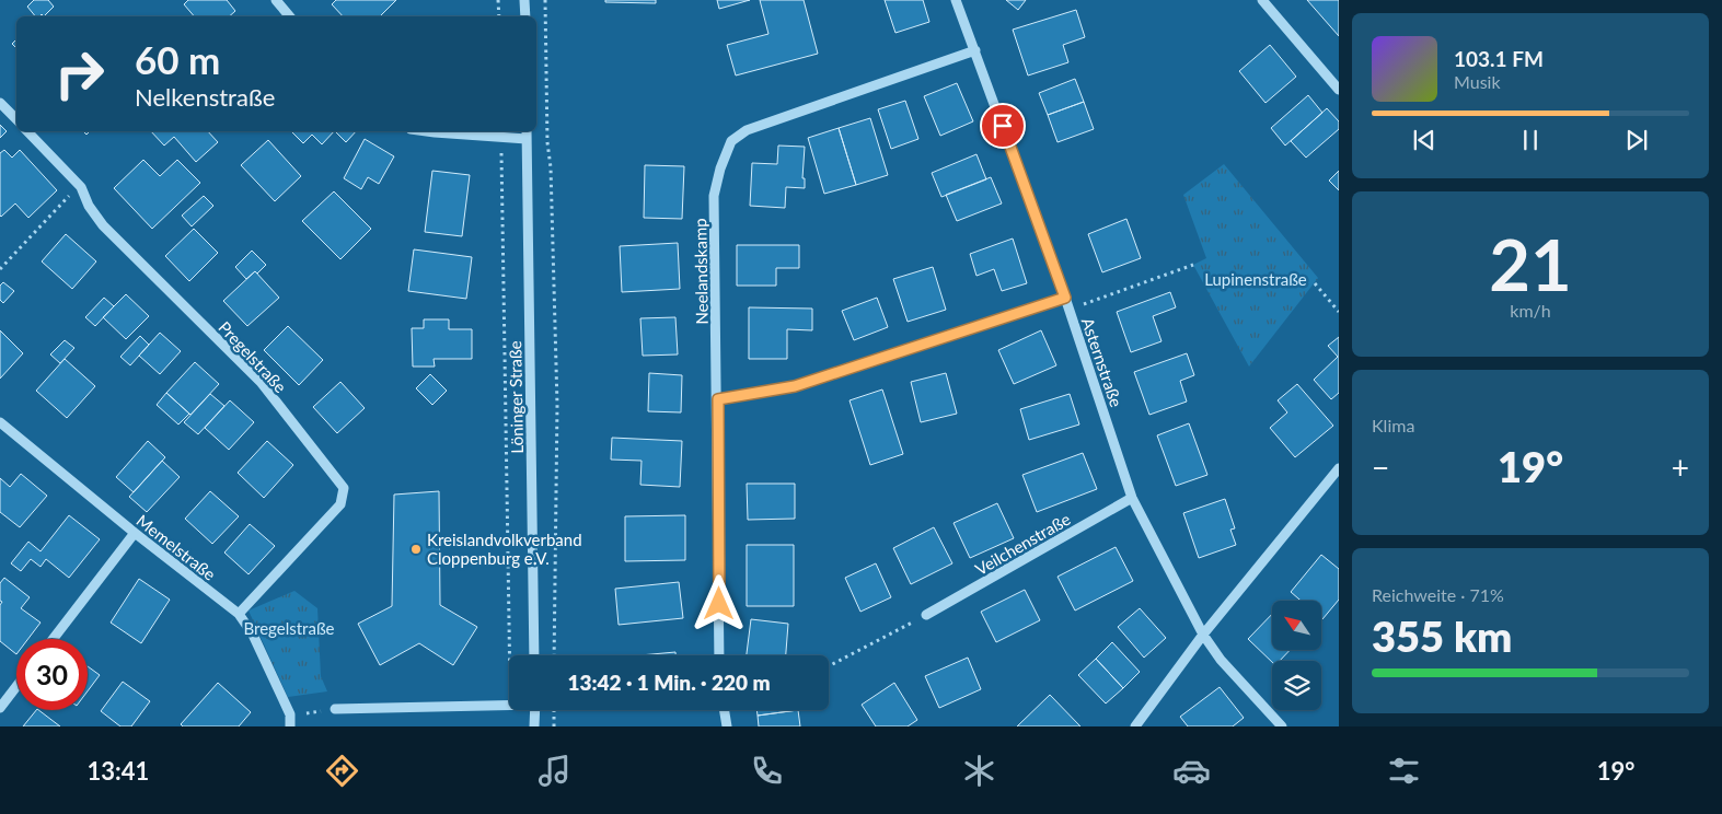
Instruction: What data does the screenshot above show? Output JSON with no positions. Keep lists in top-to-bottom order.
{
  "streets": {
    "street": [
      "Neelandskamp",
      "Pregelstraße",
      "Asternstraße",
      "Löninger Straße",
      "Veilchenstraße",
      "Memelstraße"
    ]
  },
  "crossings": [
    ["Neelandskamp", "Asternstraße"],
    ["Pregelstraße", "Memelstraße"],
    ["Asternstraße", "Veilchenstraße"]
  ],
  "parks": ["Lupinenstraße", "Bregelstraße"],
  "places": ["Kreislandvolkverband Cloppenburg e.V."],
  "north": "top left",
  "page": {
    "turn": ["60 m", "Nelkenstraße"],
    "song": ["103.1 FM", "Musik"],
    "tile": [
      ["21", "km/h"],
      "Klima",
      ["Reichweite · 71%", "355 km"]
    ],
    "heat": ["−", "19°", "+"],
    "limit": "30",
    "trip": "13:42 · 1 Min. · 220 m",
    "tabs": ["13:41", "19°"]
  }
}
